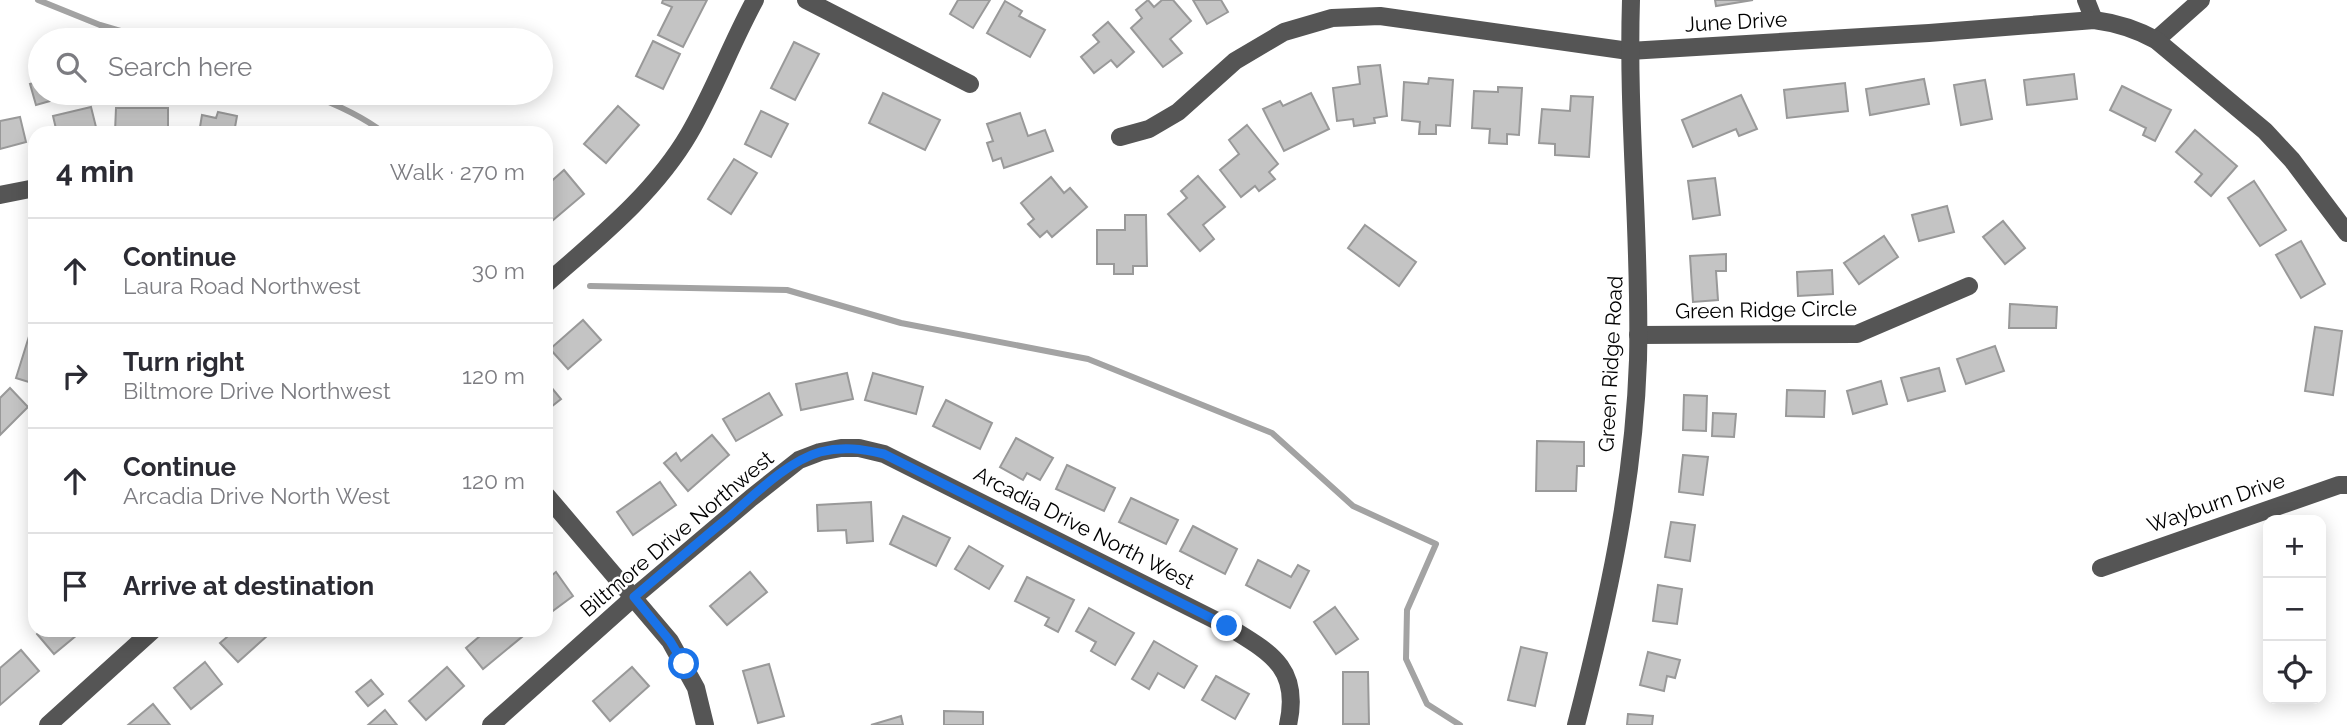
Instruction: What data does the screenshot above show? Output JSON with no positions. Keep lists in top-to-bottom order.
{
  "streets": {
    "street": [
      "June Drive",
      "Green Ridge Circle",
      "Green Ridge Road",
      "Wayburn Drive",
      "Arcadia Drive North West",
      "Biltmore Drive Northwest"
    ]
  },
  "crossings": [
    ["June Drive", "Green Ridge Road"],
    ["Green Ridge Circle", "Green Ridge Road"],
    ["Arcadia Drive North West", "Biltmore Drive Northwest"]
  ],
  "page": {
    "search": "Search here",
    "heading": ["4 min", "Walk · 270 m"],
    "list": [
      ["Continue", "Laura Road Northwest", "30 m"],
      ["Turn right", "Biltmore Drive Northwest", "120 m"],
      ["Continue", "Arcadia Drive North West", "120 m"],
      "Arrive at destination"
    ],
    "map_buttons": ["+", "−"]
  }
}
